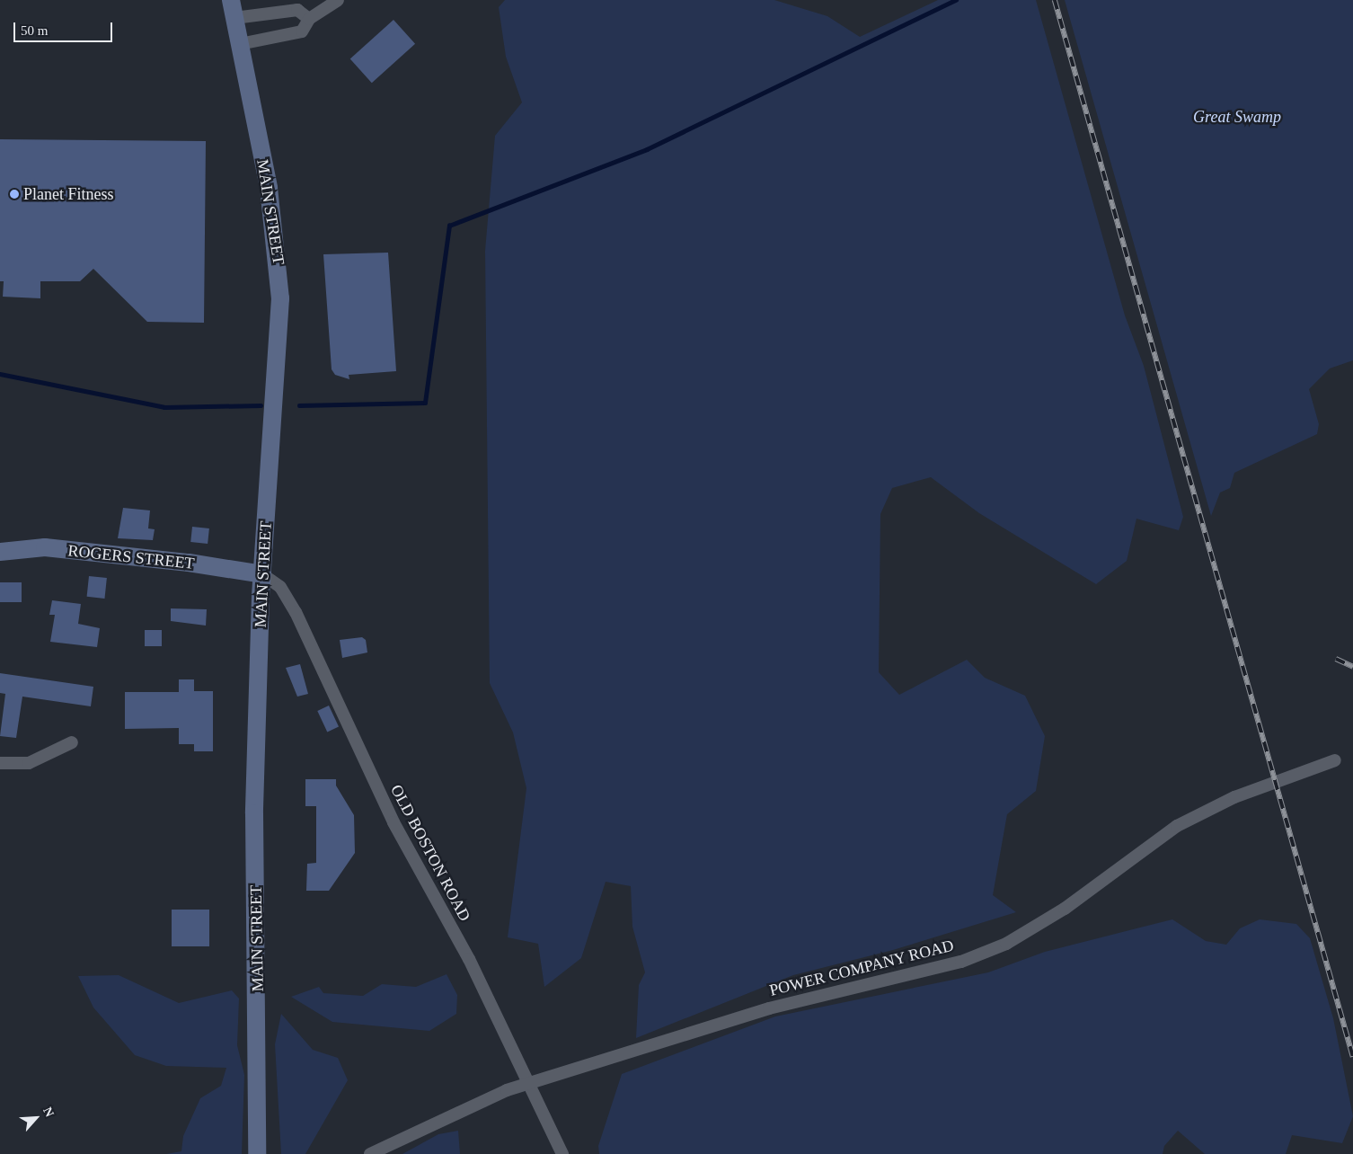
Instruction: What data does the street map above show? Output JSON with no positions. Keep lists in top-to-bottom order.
{
  "streets": {
    "main road": ["MAIN STREET", "ROGERS STREET"],
    "street": ["OLD BOSTON ROAD", "POWER COMPANY ROAD"]
  },
  "crossings": [
    ["MAIN STREET", "ROGERS STREET"],
    ["MAIN STREET", "OLD BOSTON ROAD"],
    ["ROGERS STREET", "OLD BOSTON ROAD"],
    ["OLD BOSTON ROAD", "POWER COMPANY ROAD"]
  ],
  "parks": ["Great Swamp"],
  "places": ["Planet Fitness"],
  "scale_bar": "50 m",
  "north": "top right"
}
